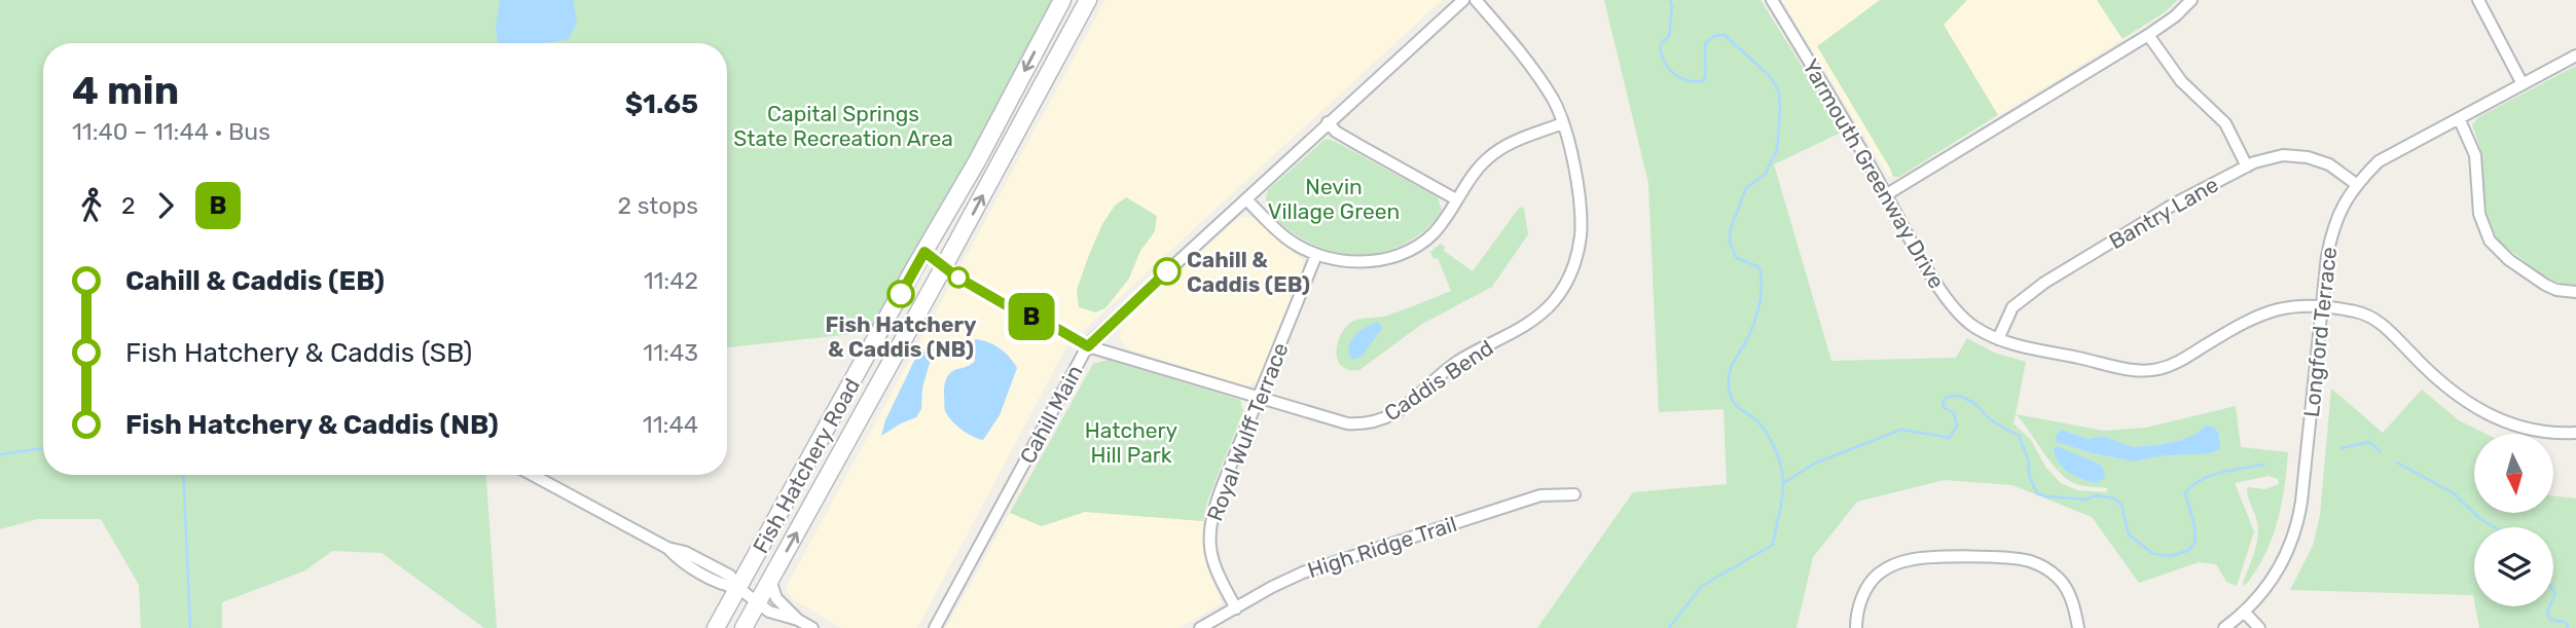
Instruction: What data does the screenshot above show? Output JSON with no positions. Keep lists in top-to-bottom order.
{
  "streets": {
    "main road": ["Fish Hatchery Road"],
    "street": [
      "Yarmouth Greenway Drive",
      "Bantry Lane",
      "Longford Terrace",
      "Caddis Bend",
      "Cahill Main",
      "Royal Wulff Terrace",
      "High Ridge Trail"
    ]
  },
  "crossings": [
    ["Yarmouth Greenway Drive", "Bantry Lane"],
    ["Yarmouth Greenway Drive", "Longford Terrace"],
    ["Bantry Lane", "Longford Terrace"],
    ["Caddis Bend", "Cahill Main"],
    ["Caddis Bend", "Royal Wulff Terrace"],
    ["Caddis Bend", "Fish Hatchery Road"],
    ["Royal Wulff Terrace", "High Ridge Trail"]
  ],
  "parks": ["Capital Springs State Recreation Area", "Nevin Village Green", "Hatchery Hill Park"],
  "places": ["Cahill & Caddis (EB)", "Fish Hatchery & Caddis (NB)"],
  "lines": ["bus line B"],
  "north": "bottom",
  "page": {
    "on_map": "B",
    "heading": ["4 min", "11:40 – 11:44 · Bus", "$1.65"],
    "legs": ["2", "B", "2 stops"],
    "list": [
      {
        "name": "Cahill & Caddis (EB)",
        "value": "11:42"
      },
      {
        "name": "Fish Hatchery & Caddis (SB)",
        "value": "11:43"
      },
      {
        "name": "Fish Hatchery & Caddis (NB)",
        "value": "11:44"
      }
    ]
  }
}
